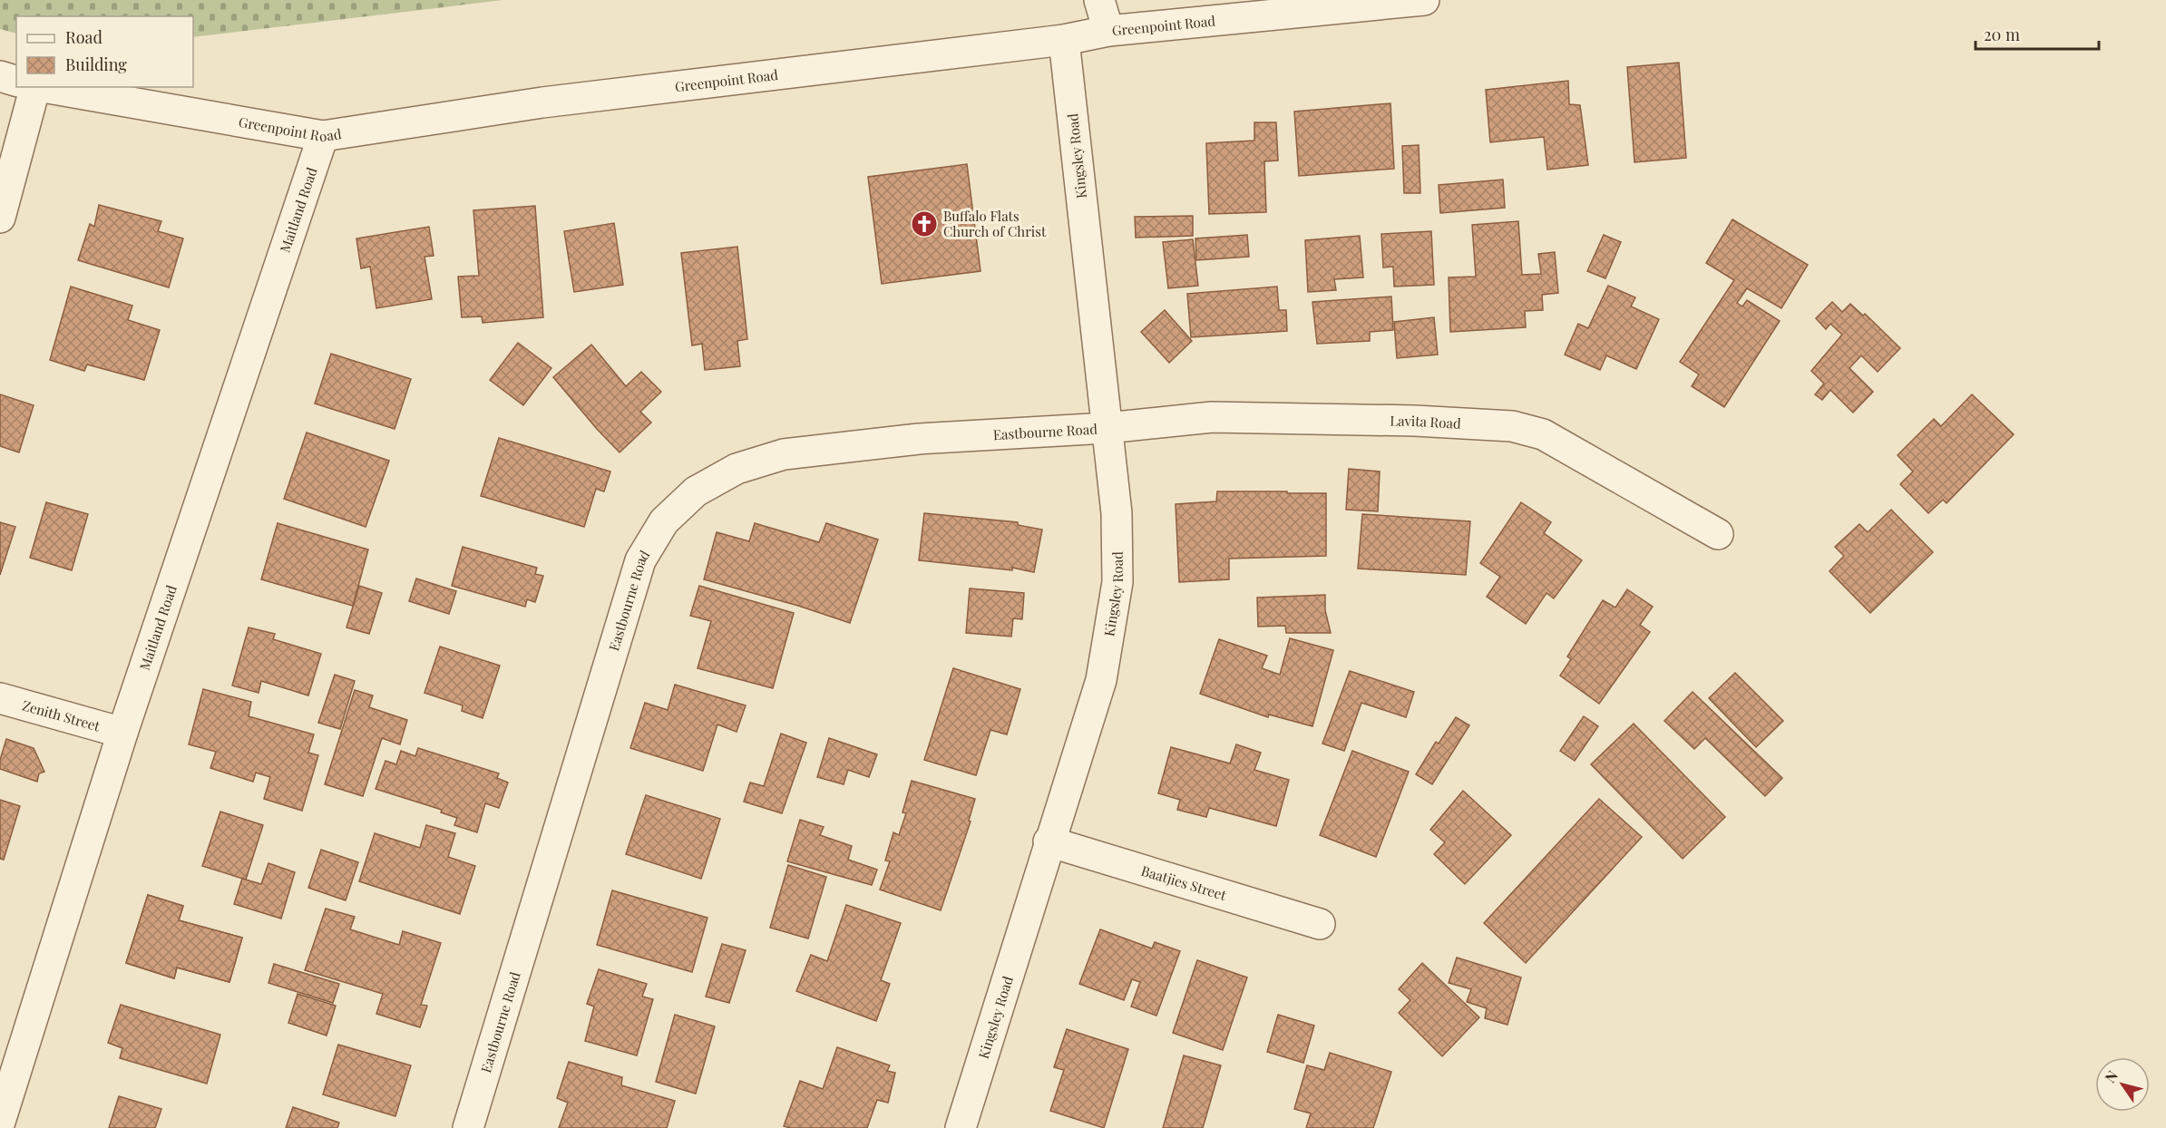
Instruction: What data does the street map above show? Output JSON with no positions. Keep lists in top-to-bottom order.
{
  "streets": {
    "street": [
      "Greenpoint Road",
      "Kingsley Road",
      "Maitland Road",
      "Lavita Road",
      "Eastbourne Road",
      "Zenith Street",
      "Baatjies Street"
    ]
  },
  "crossings": [
    ["Greenpoint Road", "Kingsley Road"],
    ["Greenpoint Road", "Maitland Road"],
    ["Kingsley Road", "Lavita Road"],
    ["Kingsley Road", "Eastbourne Road"],
    ["Kingsley Road", "Baatjies Street"],
    ["Maitland Road", "Zenith Street"],
    ["Lavita Road", "Eastbourne Road"]
  ],
  "places": {
    "church": ["Buffalo Flats Church of Christ"]
  },
  "legend": ["Road", "Building"],
  "scale_bar": "20 m",
  "north": "top left"
}
